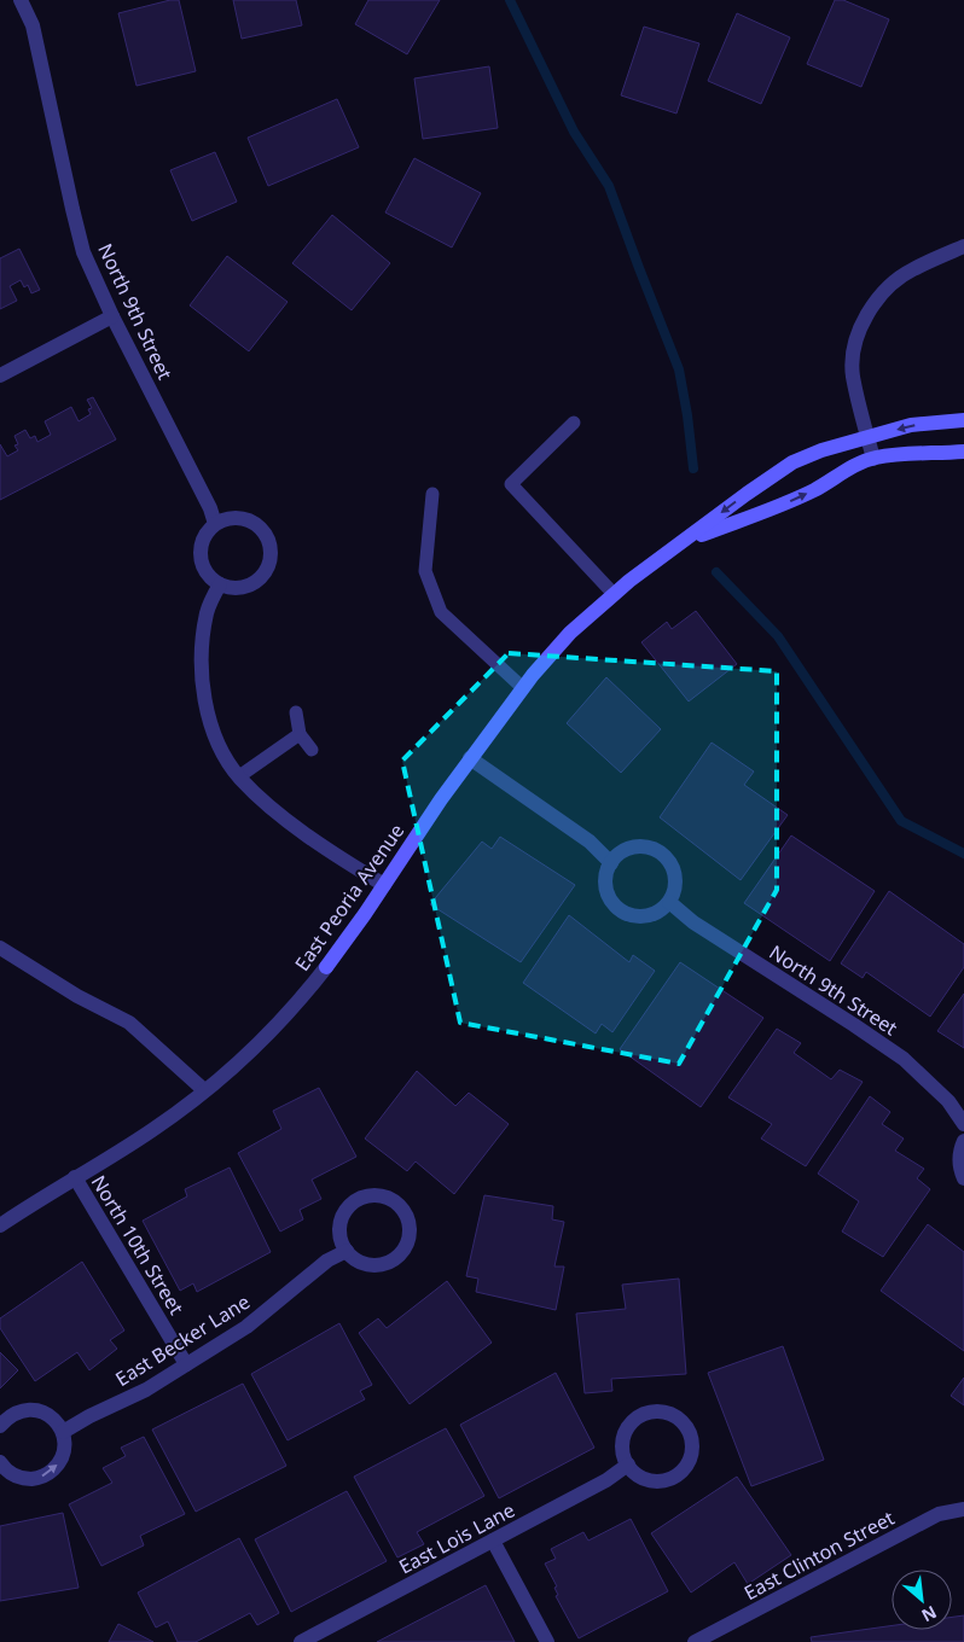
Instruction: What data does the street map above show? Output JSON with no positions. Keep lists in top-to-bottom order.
{
  "streets": {
    "street": [
      "North 9th Street",
      "East Peoria Avenue",
      "North 10th Street",
      "East Becker Lane",
      "East Lois Lane",
      "East Clinton Street"
    ]
  },
  "crossings": [
    ["East Peoria Avenue", "North 10th Street"],
    ["North 10th Street", "East Becker Lane"]
  ],
  "north": "bottom right"
}
